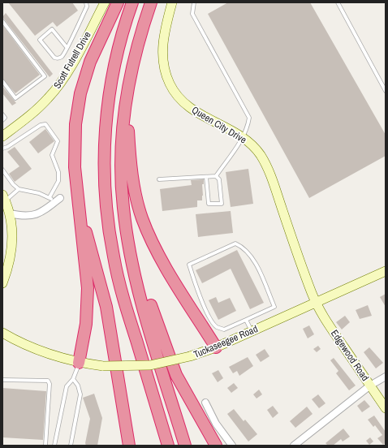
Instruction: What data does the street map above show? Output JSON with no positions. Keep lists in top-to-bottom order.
{
  "streets": {
    "street": [
      "Scott Futrell Drive",
      "Queen City Drive",
      "Tuckaseegee Road",
      "Edgewood Road"
    ]
  },
  "crossings": [
    ["Queen City Drive", "Tuckaseegee Road"],
    ["Queen City Drive", "Edgewood Road"],
    ["Tuckaseegee Road", "Edgewood Road"]
  ]
}
